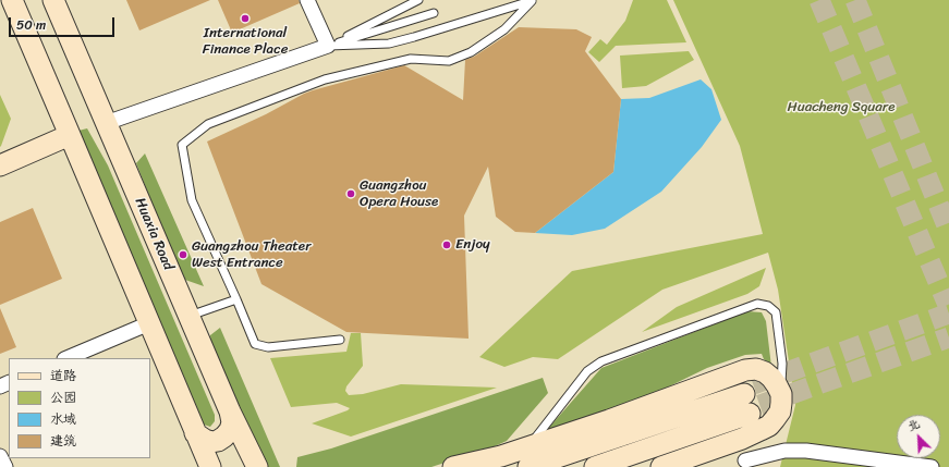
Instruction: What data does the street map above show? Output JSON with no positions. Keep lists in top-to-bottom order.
{
  "streets": {
    "main road": ["Huaxia Road"]
  },
  "parks": ["Huacheng Square"],
  "places": [
    "International Finance Place",
    "Guangzhou Opera House",
    "Enjoy",
    "Guangzhou Theater West Entrance"
  ],
  "legend": [
    "道路",
    "公园",
    "水域",
    "建筑"
  ],
  "scale_bar": "50 m",
  "north": "top left"
}
